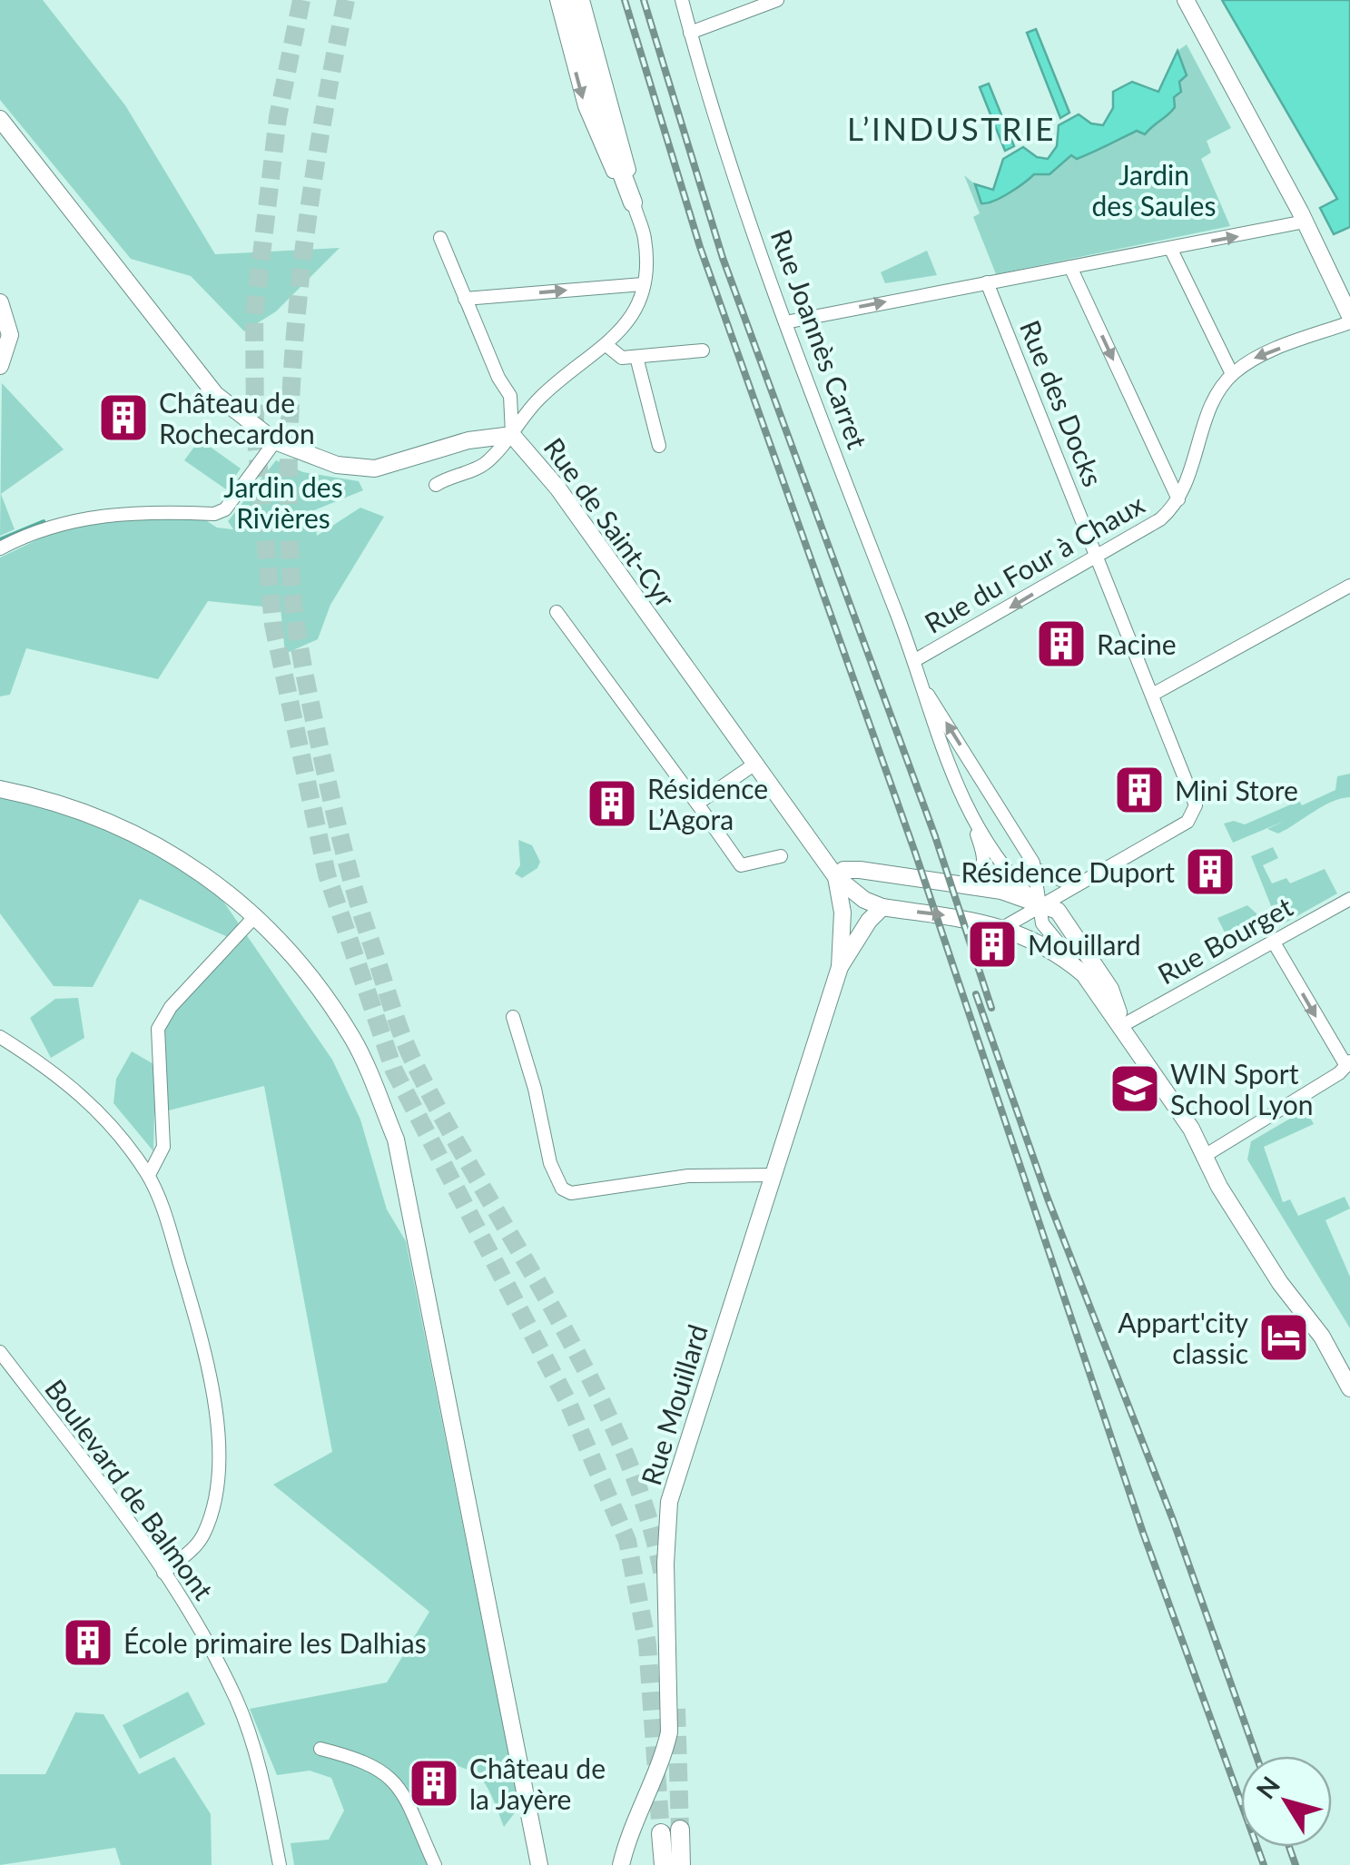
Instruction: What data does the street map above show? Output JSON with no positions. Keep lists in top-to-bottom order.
{
  "streets": {
    "main road": ["Rue de Saint-Cyr", "Rue Mouillard"],
    "street": [
      "Rue Joannès Carret",
      "Rue des Docks",
      "Rue du Four à Chaux",
      "Rue Bourget",
      "Boulevard de Balmont"
    ]
  },
  "crossings": [
    ["Rue Joannès Carret", "Rue de Saint-Cyr"],
    ["Rue Joannès Carret", "Rue du Four à Chaux"],
    ["Rue des Docks", "Rue du Four à Chaux"],
    ["Rue de Saint-Cyr", "Rue Bourget"],
    ["Rue de Saint-Cyr", "Rue Mouillard"]
  ],
  "one_way": ["Rue du Four à Chaux"],
  "districts": ["L’INDUSTRIE"],
  "parks": ["Jardin des Saules", "Jardin des Rivières"],
  "places": {
    "building": [
      "Château de Rochecardon",
      "Racine",
      "Mini Store",
      "Résidence L’Agora",
      "Résidence Duport",
      "Mouillard",
      "École primaire les Dalhias",
      "Château de la Jayère"
    ],
    "school or university": ["WIN Sport School Lyon"],
    "hotel": ["Appart'city classic"]
  },
  "north": "top left"
}
